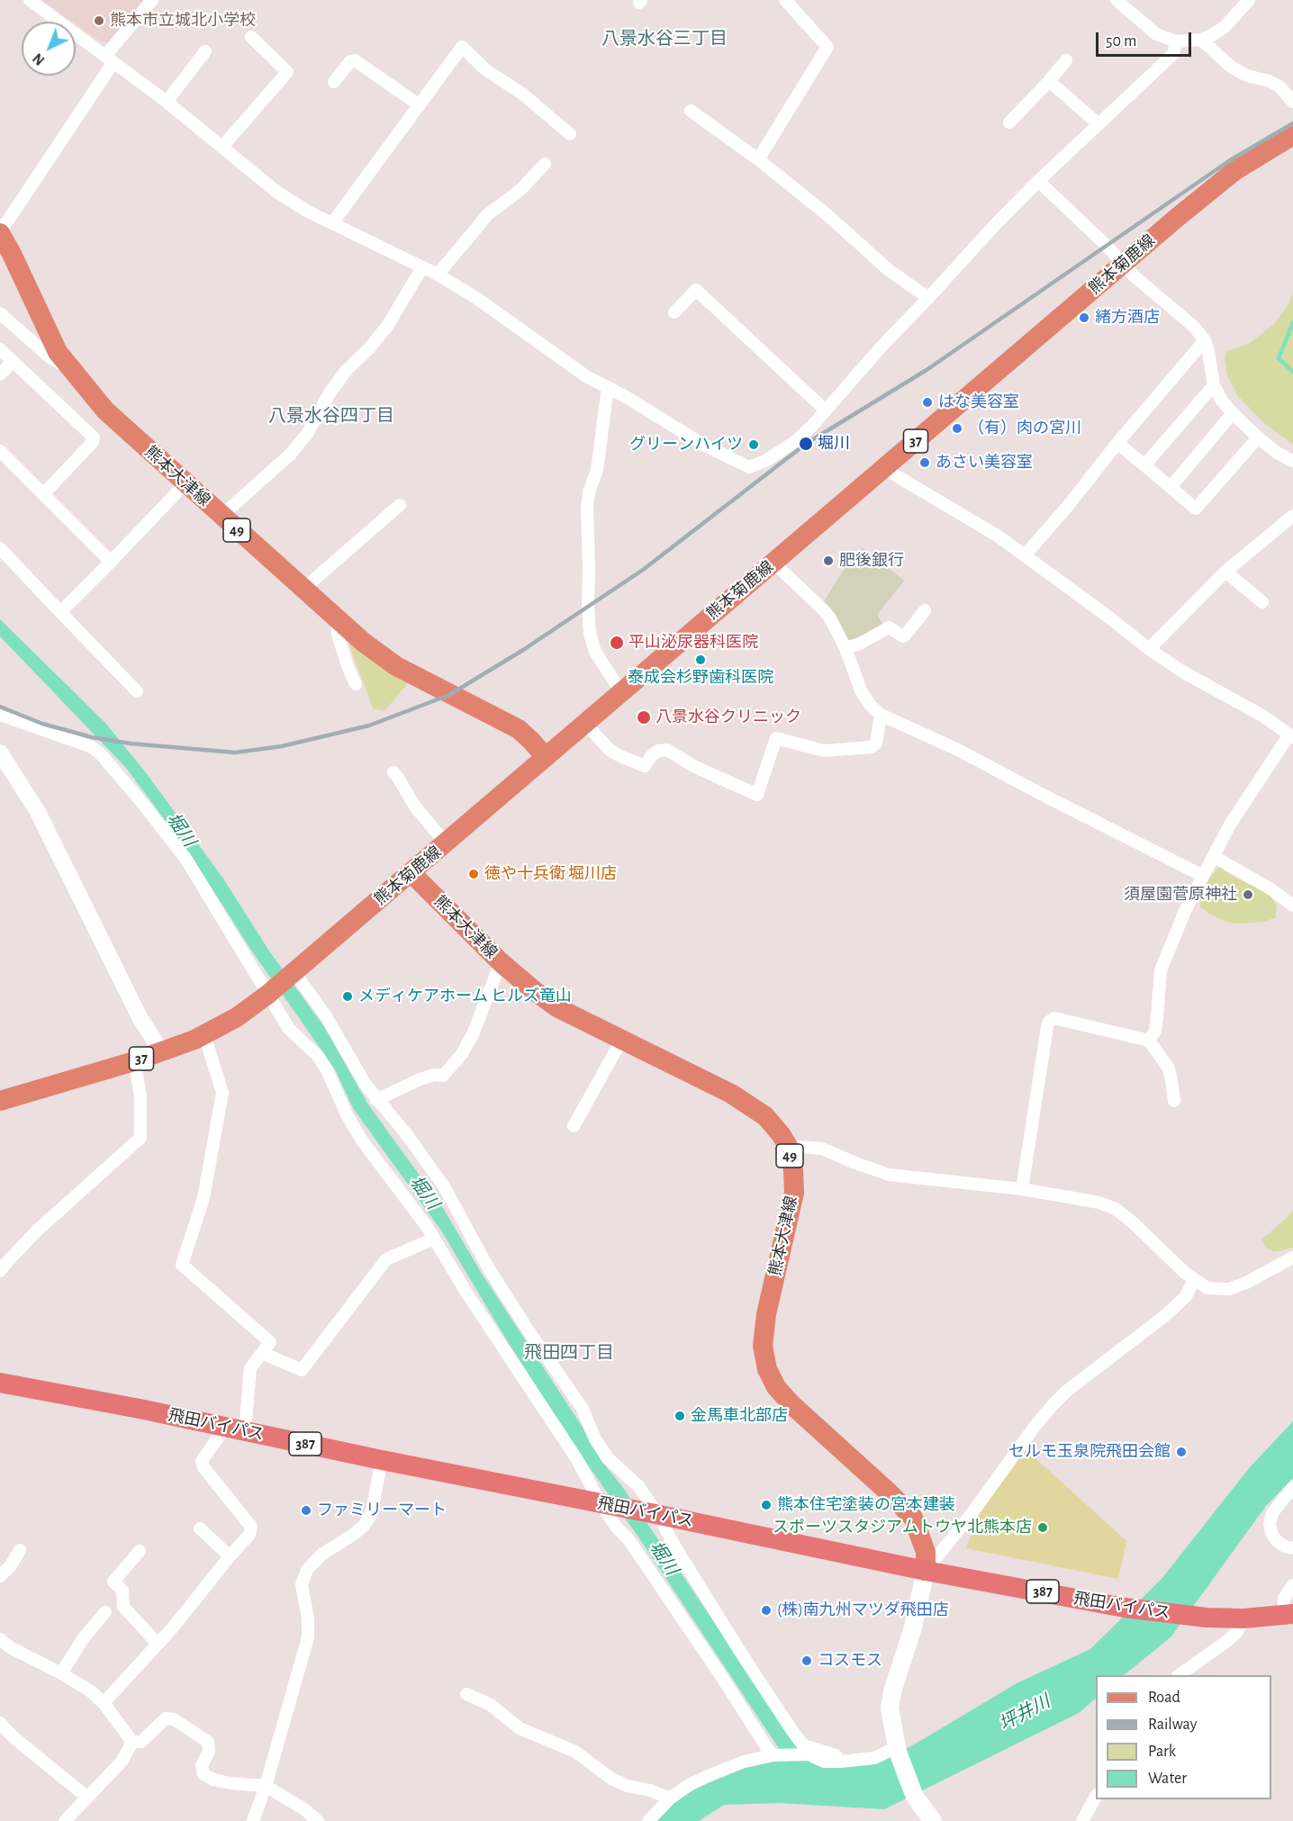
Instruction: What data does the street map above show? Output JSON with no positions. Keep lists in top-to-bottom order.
{
  "streets": {
    "highway": ["飛田バイパス", "387"],
    "main road": [
      "熊本菊鹿線",
      "37",
      "熊本大津線",
      "49"
    ]
  },
  "crossings": [
    ["熊本菊鹿線", "熊本大津線"],
    ["熊本大津線", "飛田バイパス"]
  ],
  "districts": ["八景水谷三丁目", "八景水谷四丁目", "飛田四丁目"],
  "water": ["堀川", "坪井川"],
  "places": [
    "熊本市立城北小学校",
    "緒方酒店",
    "はな美容室",
    "（有）肉の宮川",
    "堀川",
    "グリーンハイツ",
    "あさい美容室",
    "肥後銀行",
    "平山泌尿器科医院",
    "泰成会杉野歯科医院",
    "八景水谷クリニック",
    "徳や十兵衛 堀川店",
    "須屋園菅原神社",
    "メディケアホーム ヒルズ竜山",
    "金馬車北部店",
    "セルモ玉泉院飛田会館",
    "熊本住宅塗装の宮本建装",
    "ファミリーマート",
    "スポーツスタジアムトウヤ北熊本店",
    "(株)南九州マツダ飛田店",
    "コスモス"
  ],
  "legend": [
    "Road",
    "Railway",
    "Park",
    "Water"
  ],
  "scale_bar": "50 m",
  "north": "bottom left"
}
